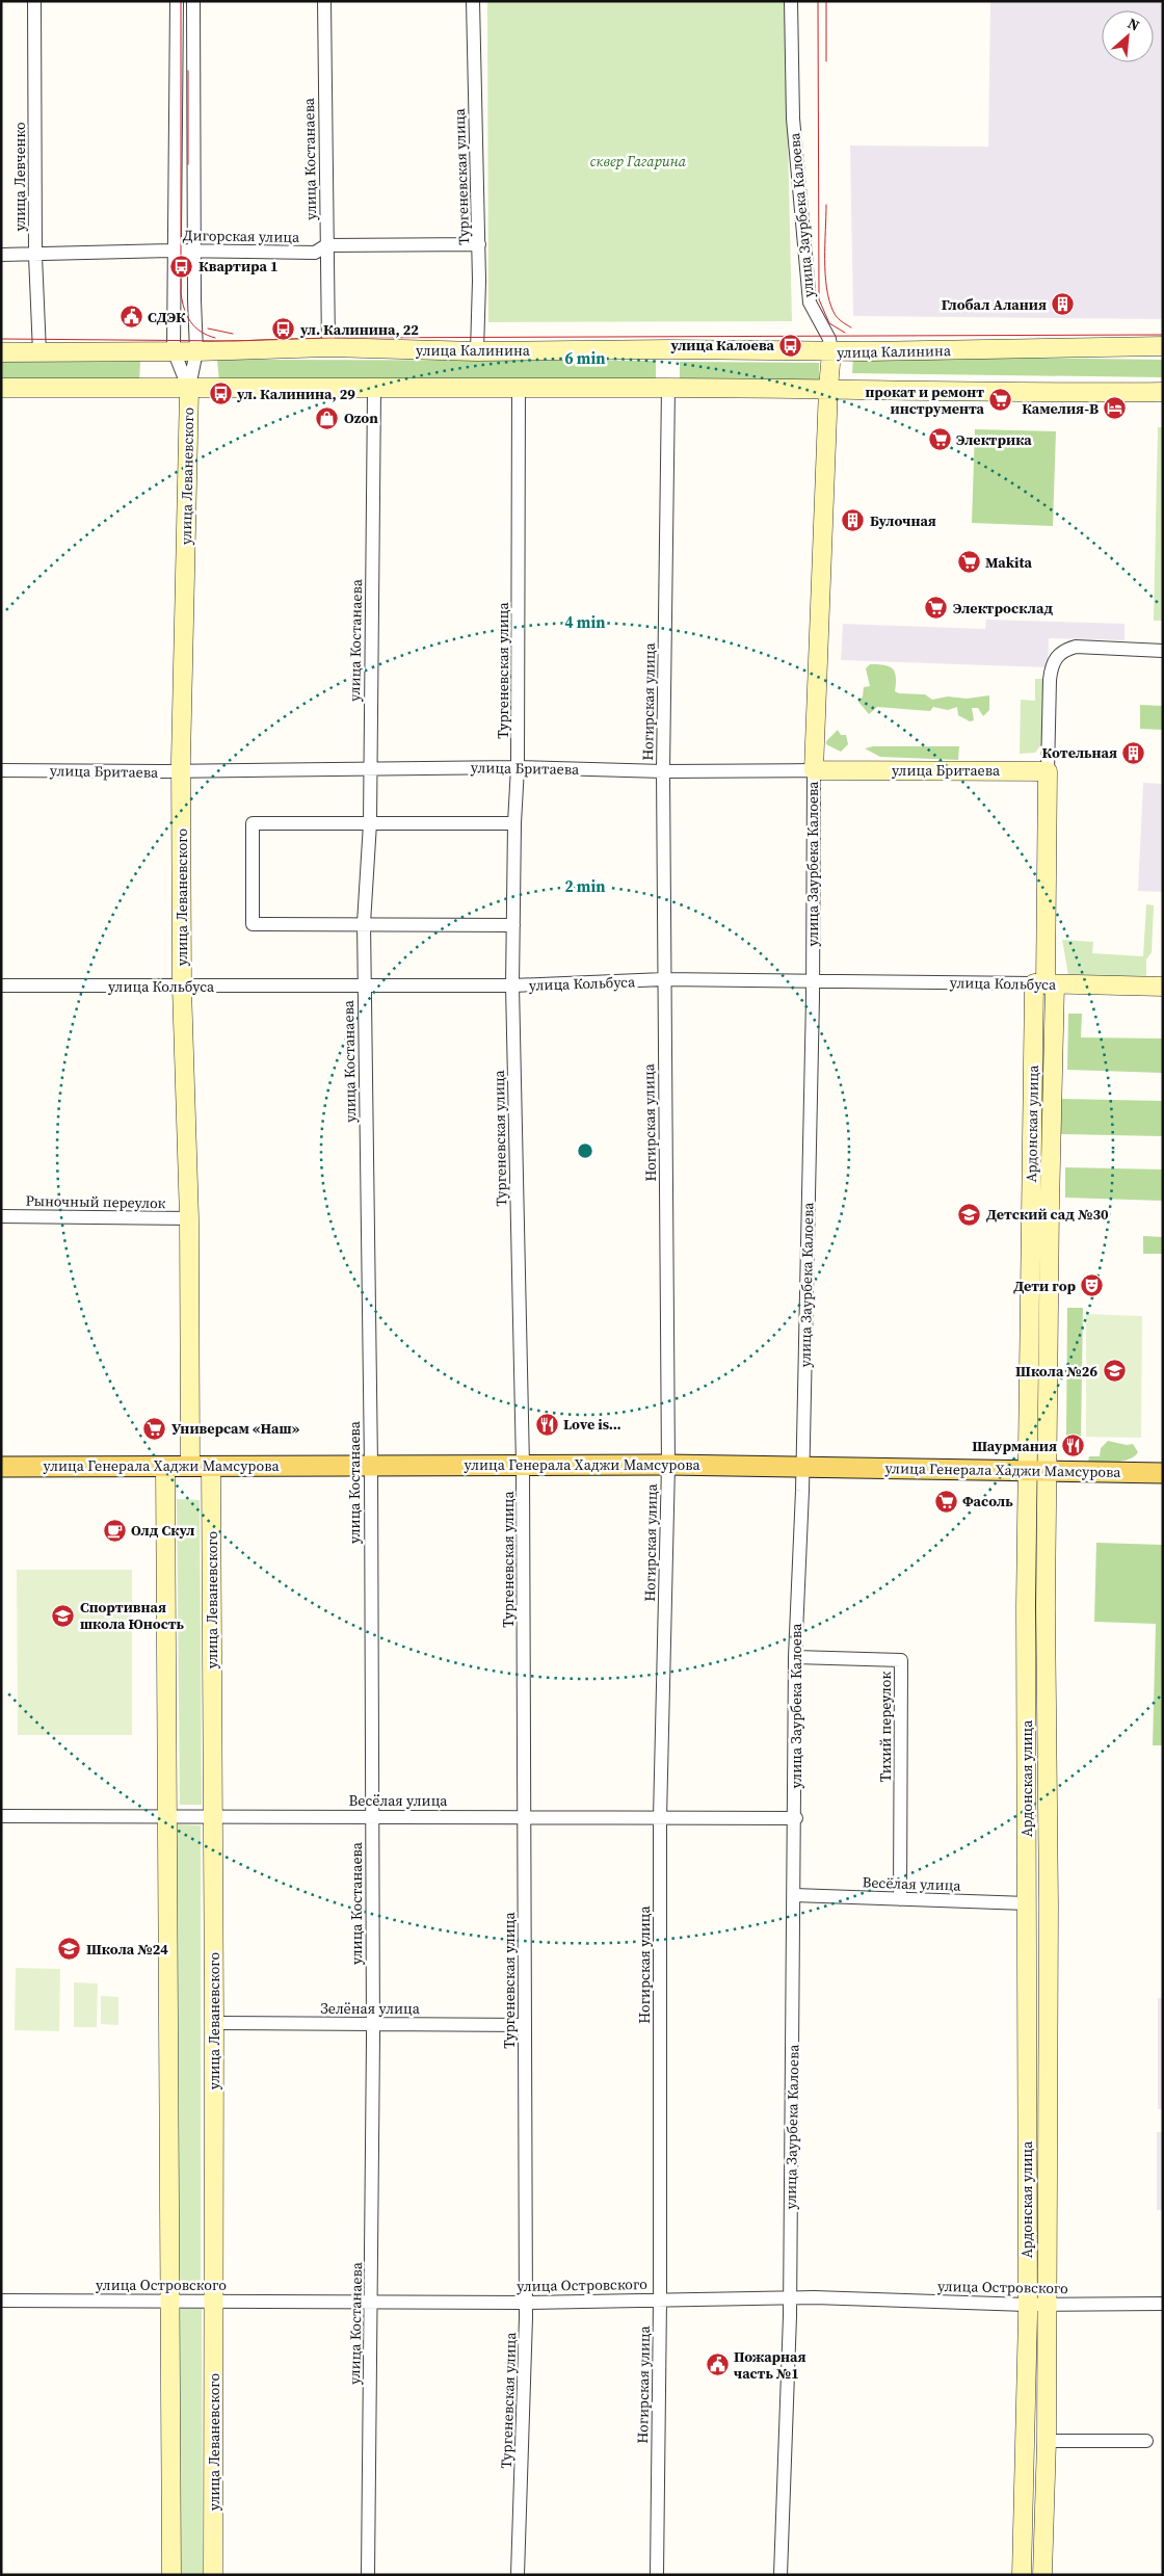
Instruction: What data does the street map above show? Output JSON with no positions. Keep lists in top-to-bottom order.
{
  "streets": {
    "main road": ["улица Генерала Хаджи Мамсурова"],
    "street": [
      "улица Костанаева",
      "улица Левченко",
      "Тургеневская улица",
      "улица Заурбека Калоева",
      "Дигорская улица",
      "улица Калинина",
      "улица Леваневского",
      "Ногирская улица",
      "улица Бритаева",
      "улица Кольбуса",
      "Ардонская улица",
      "Рыночный переулок",
      "Тихий переулок",
      "Весёлая улица",
      "Зелёная улица",
      "улица Островского"
    ]
  },
  "crossings": [
    ["улица Костанаева", "Дигорская улица"],
    ["улица Костанаева", "улица Калинина"],
    ["улица Костанаева", "улица Бритаева"],
    ["улица Костанаева", "улица Кольбуса"],
    ["улица Костанаева", "улица Генерала Хаджи Мамсурова"],
    ["улица Костанаева", "Весёлая улица"],
    ["улица Костанаева", "Зелёная улица"],
    ["улица Костанаева", "улица Островского"],
    ["улица Левченко", "Дигорская улица"],
    ["улица Левченко", "улица Калинина"],
    ["Тургеневская улица", "Дигорская улица"],
    ["Тургеневская улица", "улица Калинина"],
    ["Тургеневская улица", "улица Бритаева"],
    ["Тургеневская улица", "улица Кольбуса"],
    ["Тургеневская улица", "улица Генерала Хаджи Мамсурова"],
    ["Тургеневская улица", "Весёлая улица"],
    ["Тургеневская улица", "Зелёная улица"],
    ["Тургеневская улица", "улица Островского"],
    ["улица Заурбека Калоева", "улица Калинина"],
    ["улица Заурбека Калоева", "улица Бритаева"],
    ["улица Заурбека Калоева", "улица Кольбуса"],
    ["улица Заурбека Калоева", "улица Генерала Хаджи Мамсурова"],
    ["улица Заурбека Калоева", "Тихий переулок"],
    ["улица Заурбека Калоева", "Весёлая улица"],
    ["улица Заурбека Калоева", "улица Островского"],
    ["Дигорская улица", "улица Леваневского"],
    ["улица Калинина", "улица Леваневского"],
    ["улица Леваневского", "улица Бритаева"],
    ["улица Леваневского", "улица Кольбуса"],
    ["улица Леваневского", "Рыночный переулок"],
    ["улица Леваневского", "улица Генерала Хаджи Мамсурова"],
    ["улица Леваневского", "Весёлая улица"],
    ["улица Леваневского", "Зелёная улица"],
    ["улица Леваневского", "улица Островского"],
    ["Ногирская улица", "улица Бритаева"],
    ["Ногирская улица", "улица Кольбуса"],
    ["Ногирская улица", "улица Генерала Хаджи Мамсурова"],
    ["Ногирская улица", "Весёлая улица"],
    ["Ногирская улица", "улица Островского"],
    ["улица Бритаева", "Ардонская улица"],
    ["улица Кольбуса", "Ардонская улица"],
    ["Ардонская улица", "улица Генерала Хаджи Мамсурова"],
    ["Ардонская улица", "Весёлая улица"],
    ["Ардонская улица", "улица Островского"],
    ["Тихий переулок", "Весёлая улица"]
  ],
  "parks": ["сквер Гагарина"],
  "places": {
    "bus stop": [
      "Квартира 1",
      "ул. Калинина, 22",
      "улица Калоева",
      "ул. Калинина, 29"
    ],
    "building": ["Глобал Алания", "Булочная", "Котельная"],
    "public building": ["СДЭК", "Пожарная часть №1"],
    "supermarket": [
      "прокат и ремонт инструмента",
      "Электрика",
      "Makita",
      "Электросклад",
      "Универсам «Наш»",
      "Фасоль"
    ],
    "hotel": ["Камелия-В"],
    "shop": ["Ozon"],
    "school or university": [
      "Детский сад №30",
      "Школа №26",
      "Спортивная школа Юность",
      "Школа №24"
    ],
    "theatre": ["Дети гор"],
    "restaurant": ["Love is...", "Шаурмания"],
    "cafe": ["Олд Скул"]
  },
  "north": "top right",
  "rings": ["6 min", "4 min", "2 min"]
}
